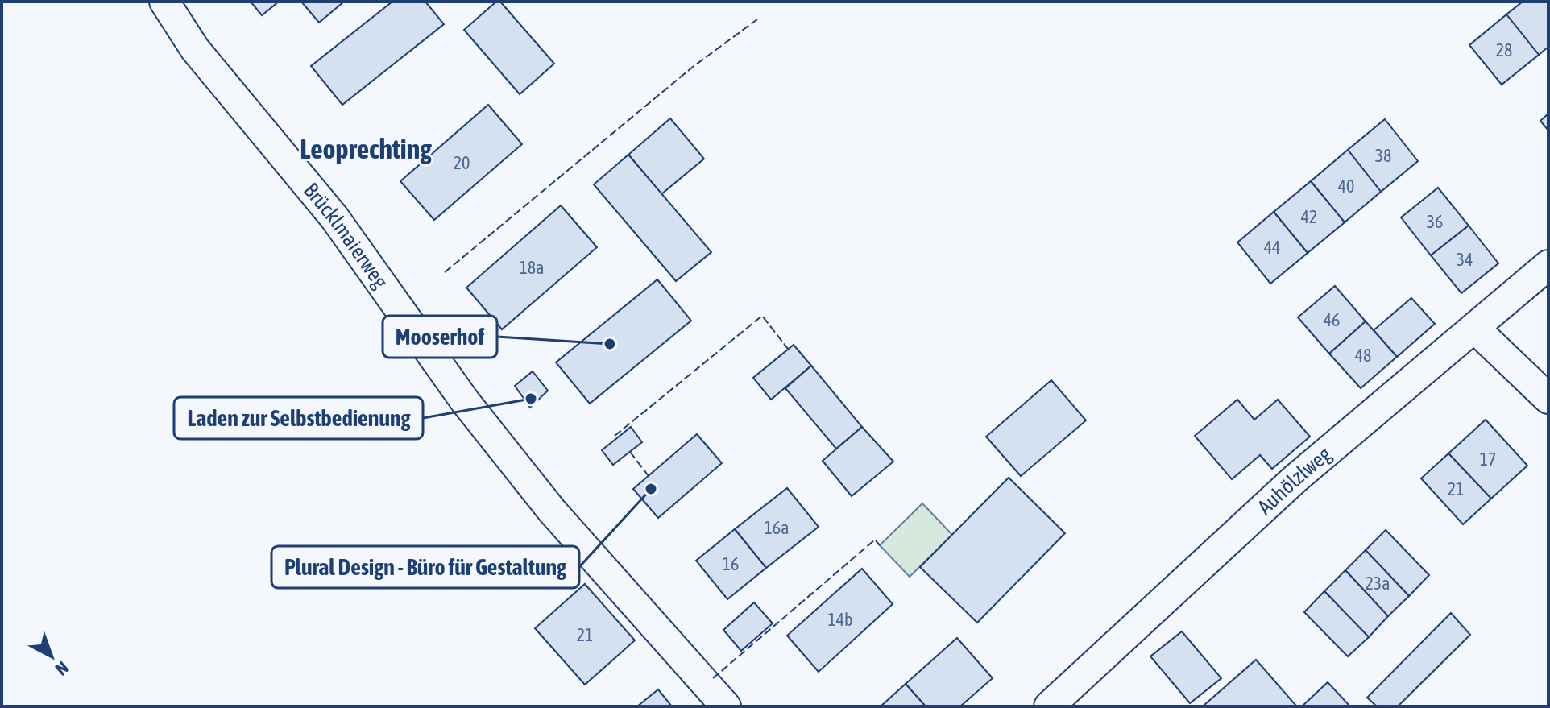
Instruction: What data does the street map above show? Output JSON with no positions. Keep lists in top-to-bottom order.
{
  "streets": {
    "street": ["Brücklmaierweg", "Auhölzlweg"]
  },
  "districts": ["Leoprechting"],
  "places": ["Mooserhof", "Laden zur Selbstbedienung", "Plural Design - Büro für Gestaltung"],
  "house_numbers": [
    "28",
    "38",
    "20",
    "40",
    "42",
    "36",
    "44",
    "34",
    "18a",
    "46",
    "48",
    "17",
    "21",
    "16a",
    "16",
    "23a",
    "14b",
    "21"
  ],
  "north": "bottom right"
}
